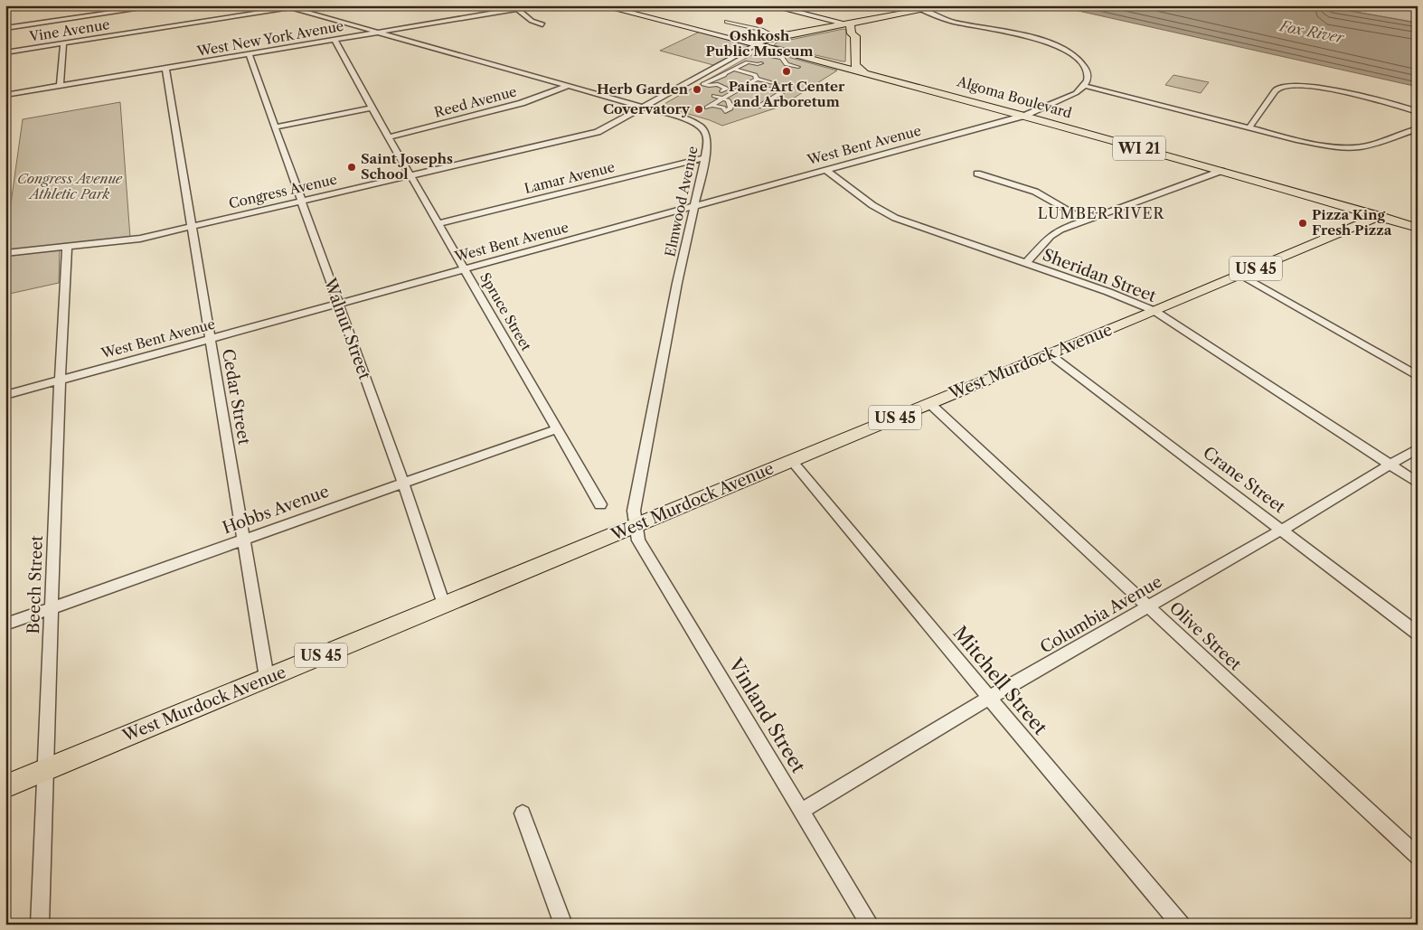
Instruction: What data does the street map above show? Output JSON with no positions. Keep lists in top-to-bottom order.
{
  "streets": {
    "main road": [
      "Algoma Boulevard",
      "WI 21",
      "Congress Avenue",
      "US 45",
      "West Murdock Avenue"
    ],
    "street": [
      "Vine Avenue",
      "West New York Avenue",
      "Reed Avenue",
      "West Bent Avenue",
      "Lamar Avenue",
      "Elmwood Avenue",
      "Sheridan Street",
      "Spruce Street",
      "Walnut Street",
      "Cedar Street",
      "Crane Street",
      "Hobbs Avenue",
      "Beech Street",
      "Columbia Avenue",
      "Olive Street",
      "Mitchell Street",
      "Vinland Street"
    ]
  },
  "crossings": [
    ["Vine Avenue", "Elmwood Avenue"],
    ["West New York Avenue", "Elmwood Avenue"],
    ["West New York Avenue", "Spruce Street"],
    ["West New York Avenue", "Walnut Street"],
    ["West New York Avenue", "Cedar Street"],
    ["Algoma Boulevard", "West Bent Avenue"],
    ["Algoma Boulevard", "Congress Avenue"],
    ["Algoma Boulevard", "West Murdock Avenue"],
    ["Reed Avenue", "Elmwood Avenue"],
    ["Reed Avenue", "Spruce Street"],
    ["West Bent Avenue", "Elmwood Avenue"],
    ["West Bent Avenue", "Sheridan Street"],
    ["West Bent Avenue", "Spruce Street"],
    ["West Bent Avenue", "Walnut Street"],
    ["West Bent Avenue", "Cedar Street"],
    ["West Bent Avenue", "Beech Street"],
    ["Lamar Avenue", "Elmwood Avenue"],
    ["Lamar Avenue", "Spruce Street"],
    ["Congress Avenue", "Elmwood Avenue"],
    ["Congress Avenue", "Spruce Street"],
    ["Congress Avenue", "Walnut Street"],
    ["Congress Avenue", "Cedar Street"],
    ["Congress Avenue", "Beech Street"],
    ["Elmwood Avenue", "West Murdock Avenue"],
    ["Elmwood Avenue", "Vinland Street"],
    ["Sheridan Street", "West Murdock Avenue"],
    ["Sheridan Street", "Columbia Avenue"],
    ["Spruce Street", "Hobbs Avenue"],
    ["Walnut Street", "West Murdock Avenue"],
    ["Walnut Street", "Hobbs Avenue"],
    ["West Murdock Avenue", "Cedar Street"],
    ["West Murdock Avenue", "Crane Street"],
    ["West Murdock Avenue", "Beech Street"],
    ["West Murdock Avenue", "Olive Street"],
    ["West Murdock Avenue", "Mitchell Street"],
    ["West Murdock Avenue", "Vinland Street"],
    ["Cedar Street", "Hobbs Avenue"],
    ["Crane Street", "Columbia Avenue"],
    ["Hobbs Avenue", "Beech Street"],
    ["Columbia Avenue", "Olive Street"],
    ["Columbia Avenue", "Mitchell Street"],
    ["Columbia Avenue", "Vinland Street"]
  ],
  "districts": ["LUMBER RIVER"],
  "water": ["Fox River"],
  "parks": ["Congress Avenue Athletic Park"],
  "places": [
    "Oshkosh Public Museum",
    "Paine Art Center and Arboretum",
    "Herb Garden",
    "Covervatory",
    "Saint Josephs School",
    "Pizza King Fresh Pizza"
  ]
}
